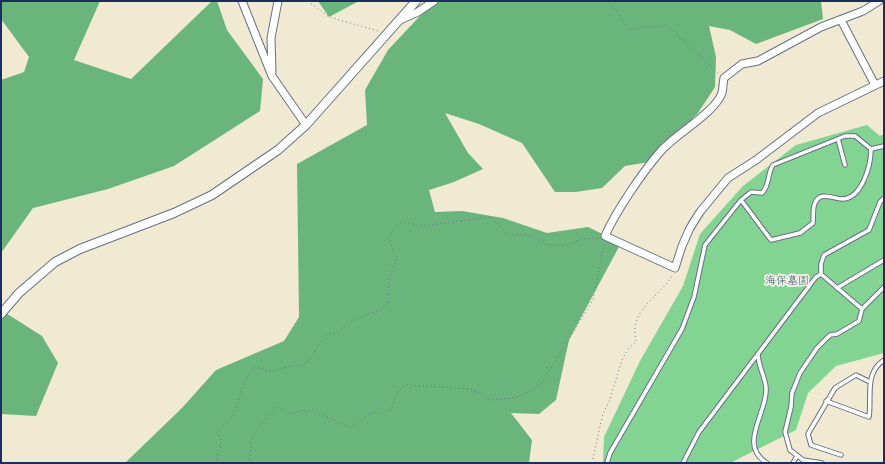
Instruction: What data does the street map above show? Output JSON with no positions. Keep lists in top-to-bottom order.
{
  "parks": ["海保墓園"]
}
